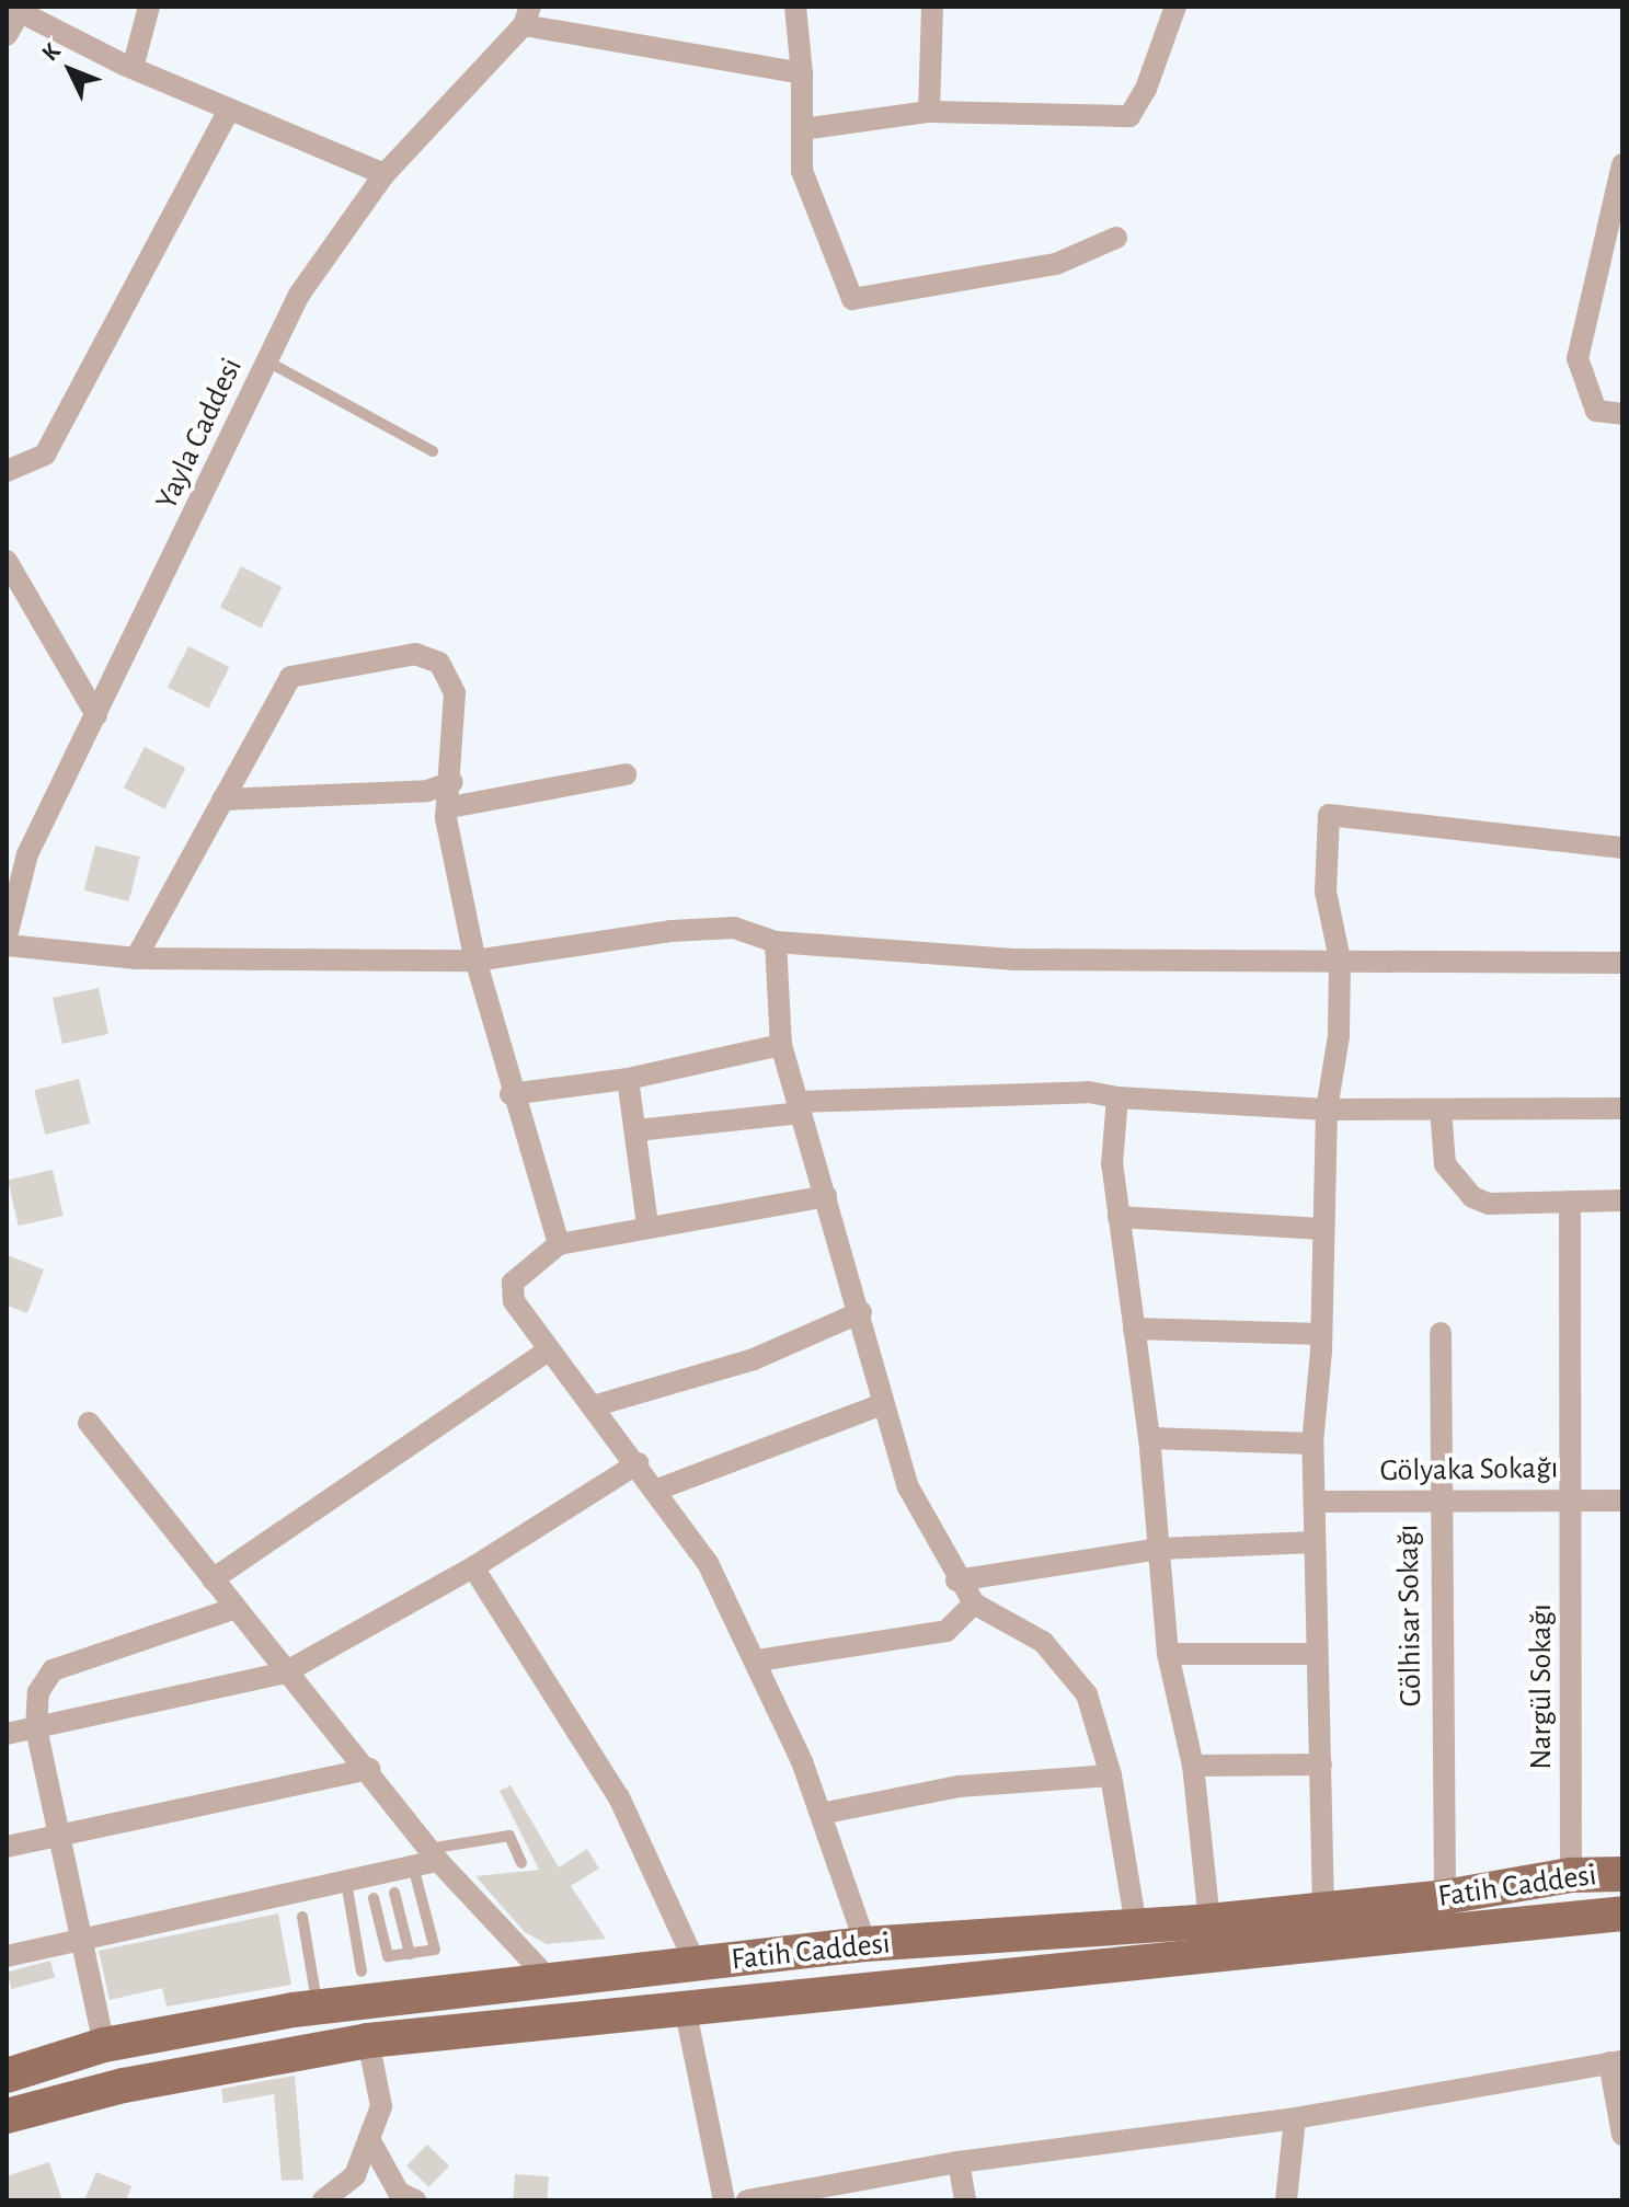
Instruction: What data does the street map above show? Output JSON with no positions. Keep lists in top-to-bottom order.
{
  "streets": {
    "main road": ["Fatih Caddesi"],
    "street": [
      "Yayla Caddesi",
      "Gölyaka Sokağı",
      "Gölhisar Sokağı",
      "Nargül Sokağı"
    ]
  },
  "crossings": [
    ["Gölyaka Sokağı", "Gölhisar Sokağı"],
    ["Gölyaka Sokağı", "Nargül Sokağı"],
    ["Gölhisar Sokağı", "Fatih Caddesi"],
    ["Nargül Sokağı", "Fatih Caddesi"]
  ],
  "north": "top left"
}
